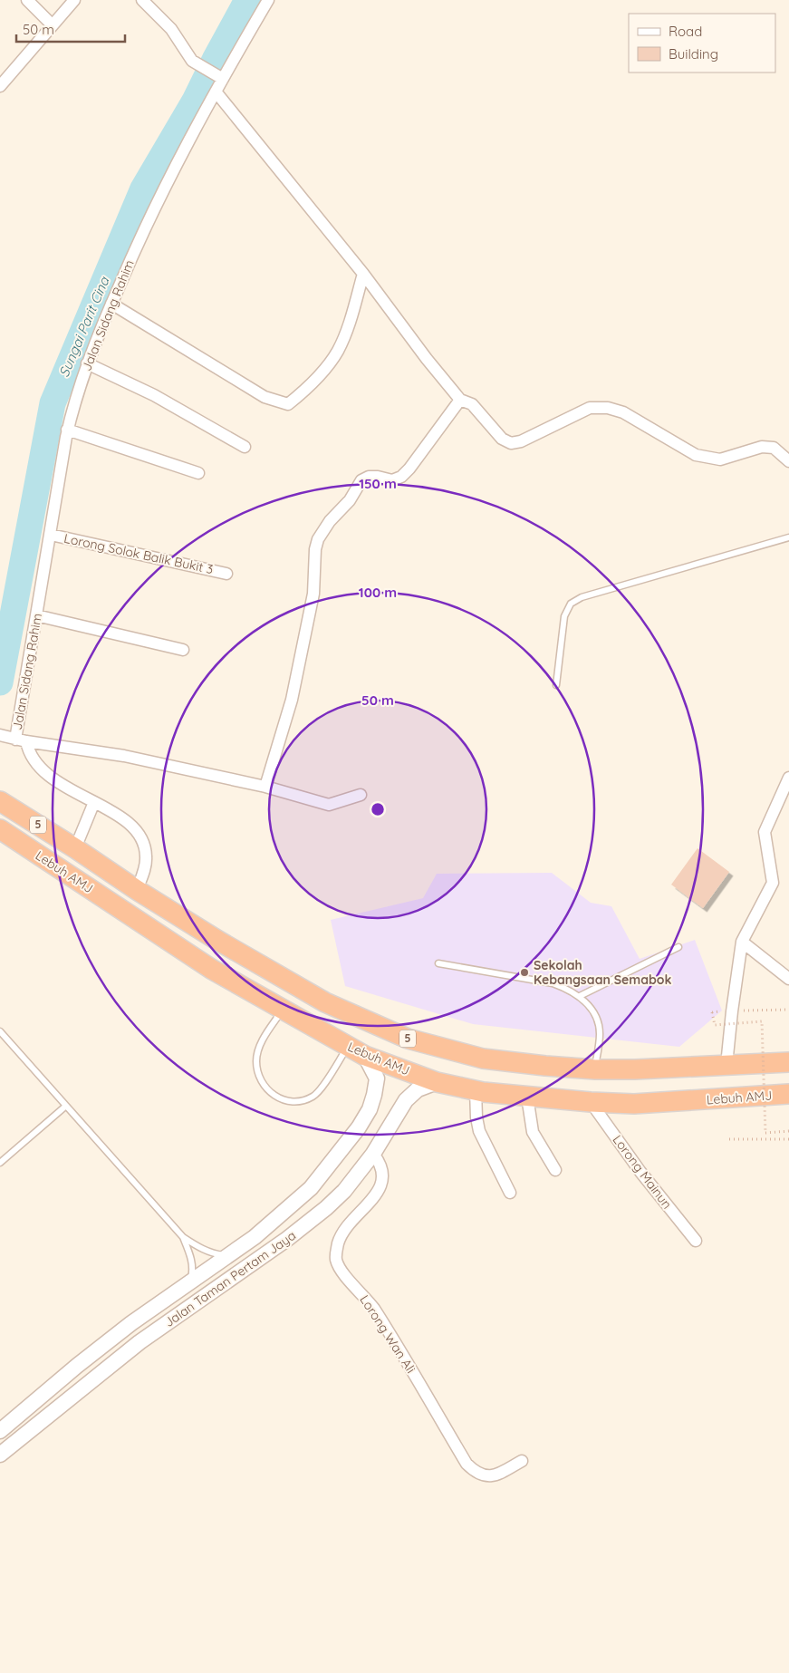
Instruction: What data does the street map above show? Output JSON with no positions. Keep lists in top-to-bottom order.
{
  "streets": {
    "highway": ["5", "Lebuh AMJ"],
    "street": [
      "Jalan Sidang Rahim",
      "Lorong Solok Balik Bukit 3",
      "Lorong Mainun",
      "Jalan Taman Pertam Jaya",
      "Lorong Wan Ali"
    ]
  },
  "crossings": [
    ["Jalan Sidang Rahim", "Lorong Solok Balik Bukit 3"],
    ["Lebuh AMJ", "Lorong Mainun"],
    ["Lebuh AMJ", "Jalan Taman Pertam Jaya"],
    ["Jalan Taman Pertam Jaya", "Lorong Wan Ali"]
  ],
  "water": ["Sungai Parit Cina"],
  "places": ["Sekolah Kebangsaan Semabok"],
  "legend": ["Road", "Building"],
  "scale_bar": "50 m",
  "rings": ["150 m", "100 m", "50 m"]
}
